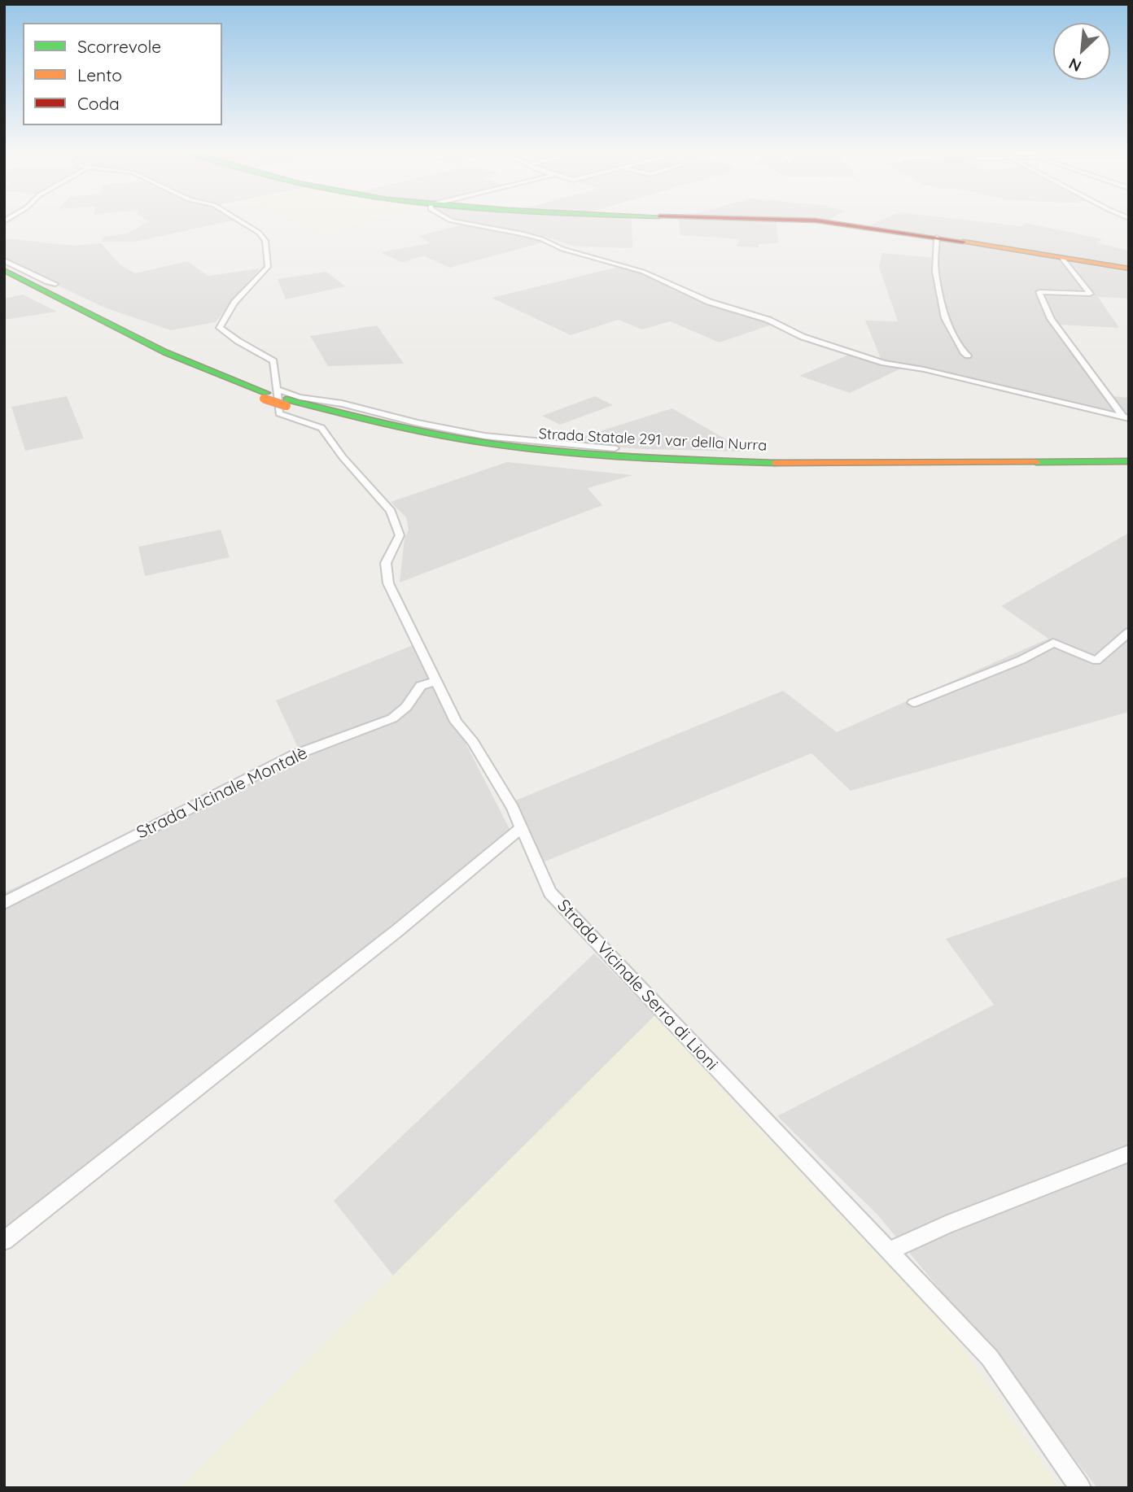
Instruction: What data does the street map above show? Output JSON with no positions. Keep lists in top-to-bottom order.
{
  "streets": {
    "main road": ["Strada Statale 291 var della Nurra"],
    "street": ["Strada Vicinale Montalè", "Strada Vicinale Serra di Lioni"]
  },
  "crossings": [
    ["Strada Statale 291 var della Nurra", "Strada Vicinale Serra di Lioni"],
    ["Strada Vicinale Montalè", "Strada Vicinale Serra di Lioni"]
  ],
  "legend": ["Scorrevole", "Lento", "Coda"],
  "north": "bottom left"
}
